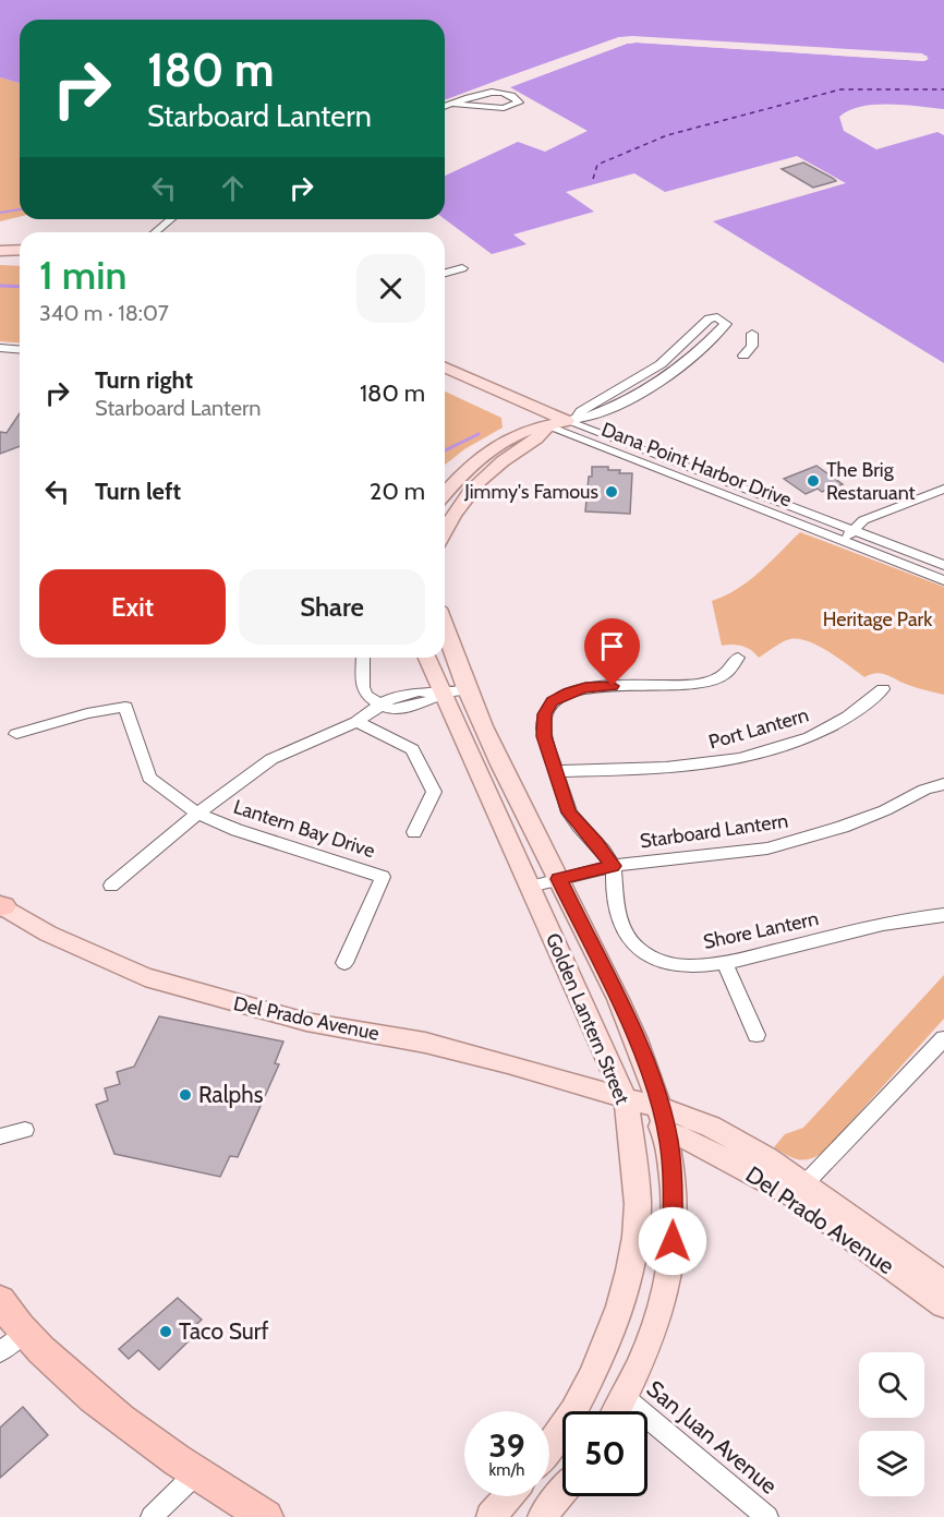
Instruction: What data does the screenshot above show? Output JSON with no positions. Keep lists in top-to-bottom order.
{
  "streets": {
    "main road": ["Dana Point Harbor Drive", "Del Prado Avenue", "Golden Lantern Street"],
    "street": [
      "Port Lantern",
      "Lantern Bay Drive",
      "Starboard Lantern",
      "Shore Lantern",
      "San Juan Avenue"
    ]
  },
  "crossings": [
    ["Starboard Lantern", "Shore Lantern"],
    ["Starboard Lantern", "Golden Lantern Street"],
    ["Del Prado Avenue", "Golden Lantern Street"],
    ["Golden Lantern Street", "San Juan Avenue"]
  ],
  "parks": ["Heritage Park"],
  "places": [
    "The Brig Restaruant",
    "Jimmy's Famous",
    "Ralphs",
    "Taco Surf"
  ],
  "page": {
    "turn": ["180 m", "Starboard Lantern"],
    "heading": ["1 min", "340 m · 18:07"],
    "list": [
      {
        "name": "Turn right",
        "note": "Starboard Lantern",
        "value": "180 m"
      },
      {
        "name": "Turn left",
        "value": "20 m"
      }
    ],
    "buttons": ["Exit", "Share"],
    "speed": "39 km/h",
    "limit": "50"
  }
}
